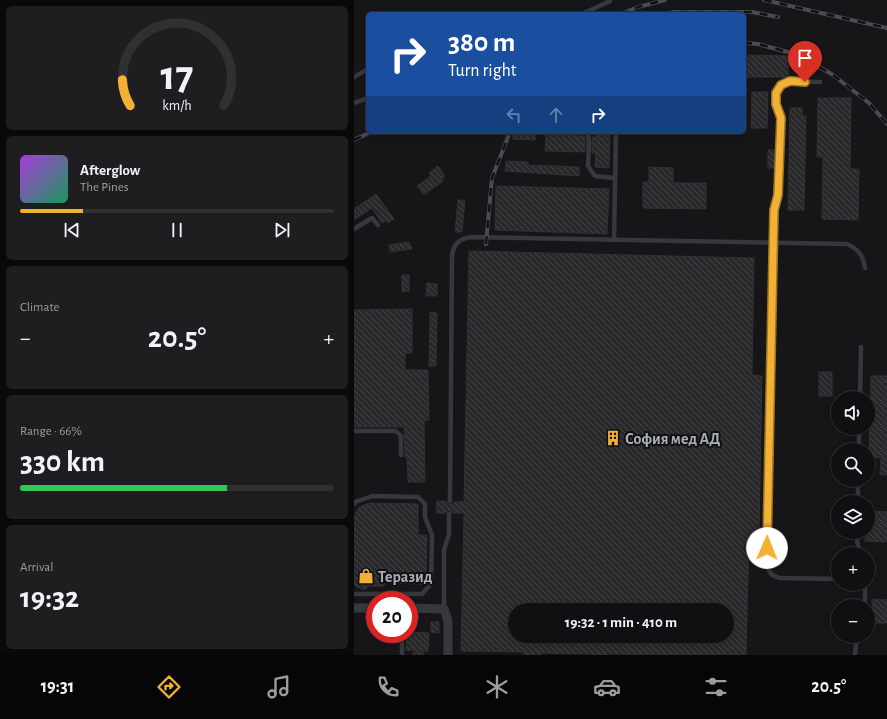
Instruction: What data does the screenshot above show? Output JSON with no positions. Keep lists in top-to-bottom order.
{
  "places": {
    "building": ["София мед АД"],
    "shop": ["Теразид"]
  },
  "page": {
    "turn": ["380 m", "Turn right"],
    "song": ["Afterglow", "The Pines"],
    "tile": [
      "Climate",
      ["Range · 66%", "330 km"],
      ["Arrival", "19:32"]
    ],
    "heat": ["−", "20.5°", "+"],
    "map_buttons": ["+", "−"],
    "limit": "20",
    "trip": "19:32 · 1 min · 410 m",
    "tabs": ["19:31", "20.5°"],
    "gauge": ["17", "km/h"]
  }
}
